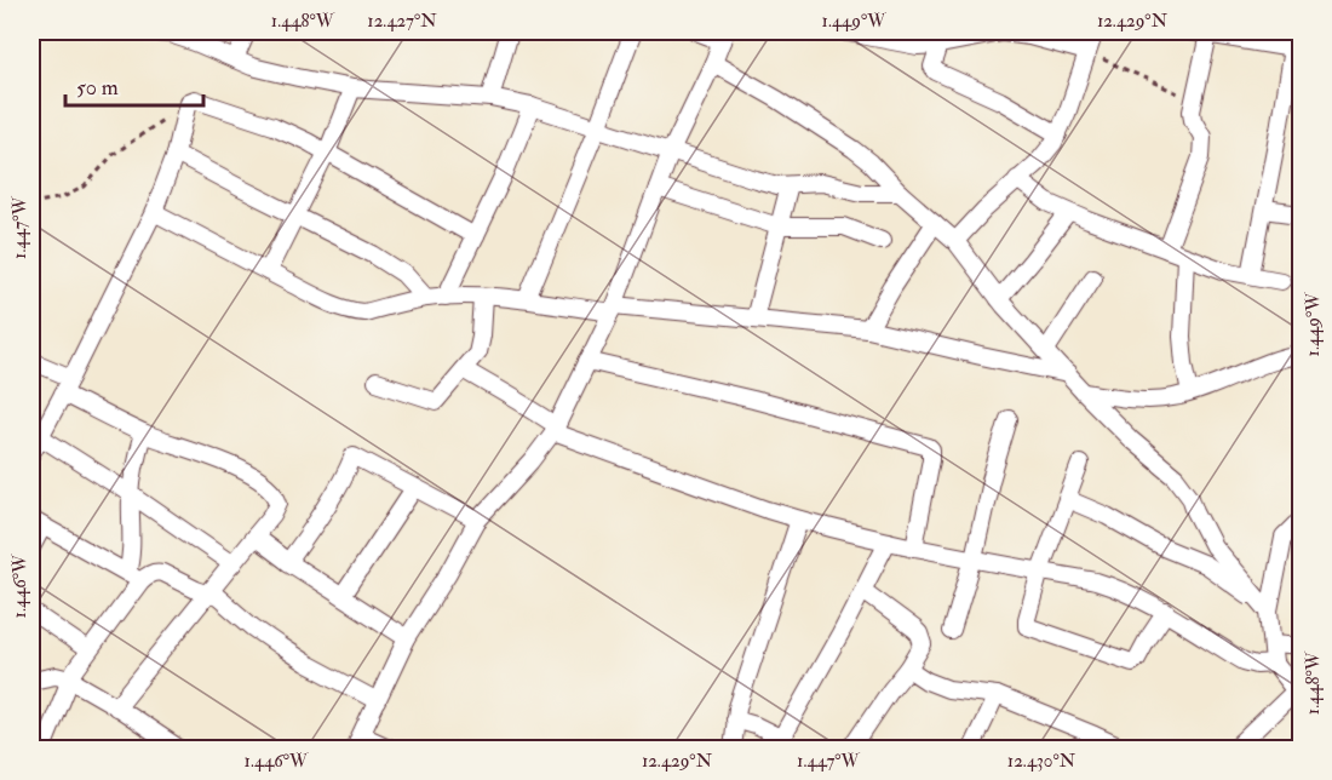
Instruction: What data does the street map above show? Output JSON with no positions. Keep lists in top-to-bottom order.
{
  "scale_bar": "50 m",
  "coordinates": [
    "1.448°W",
    "12.427°N",
    "1.449°W",
    "12.429°N",
    "1.447°W",
    "1.446°W",
    "12.430°N"
  ]
}
